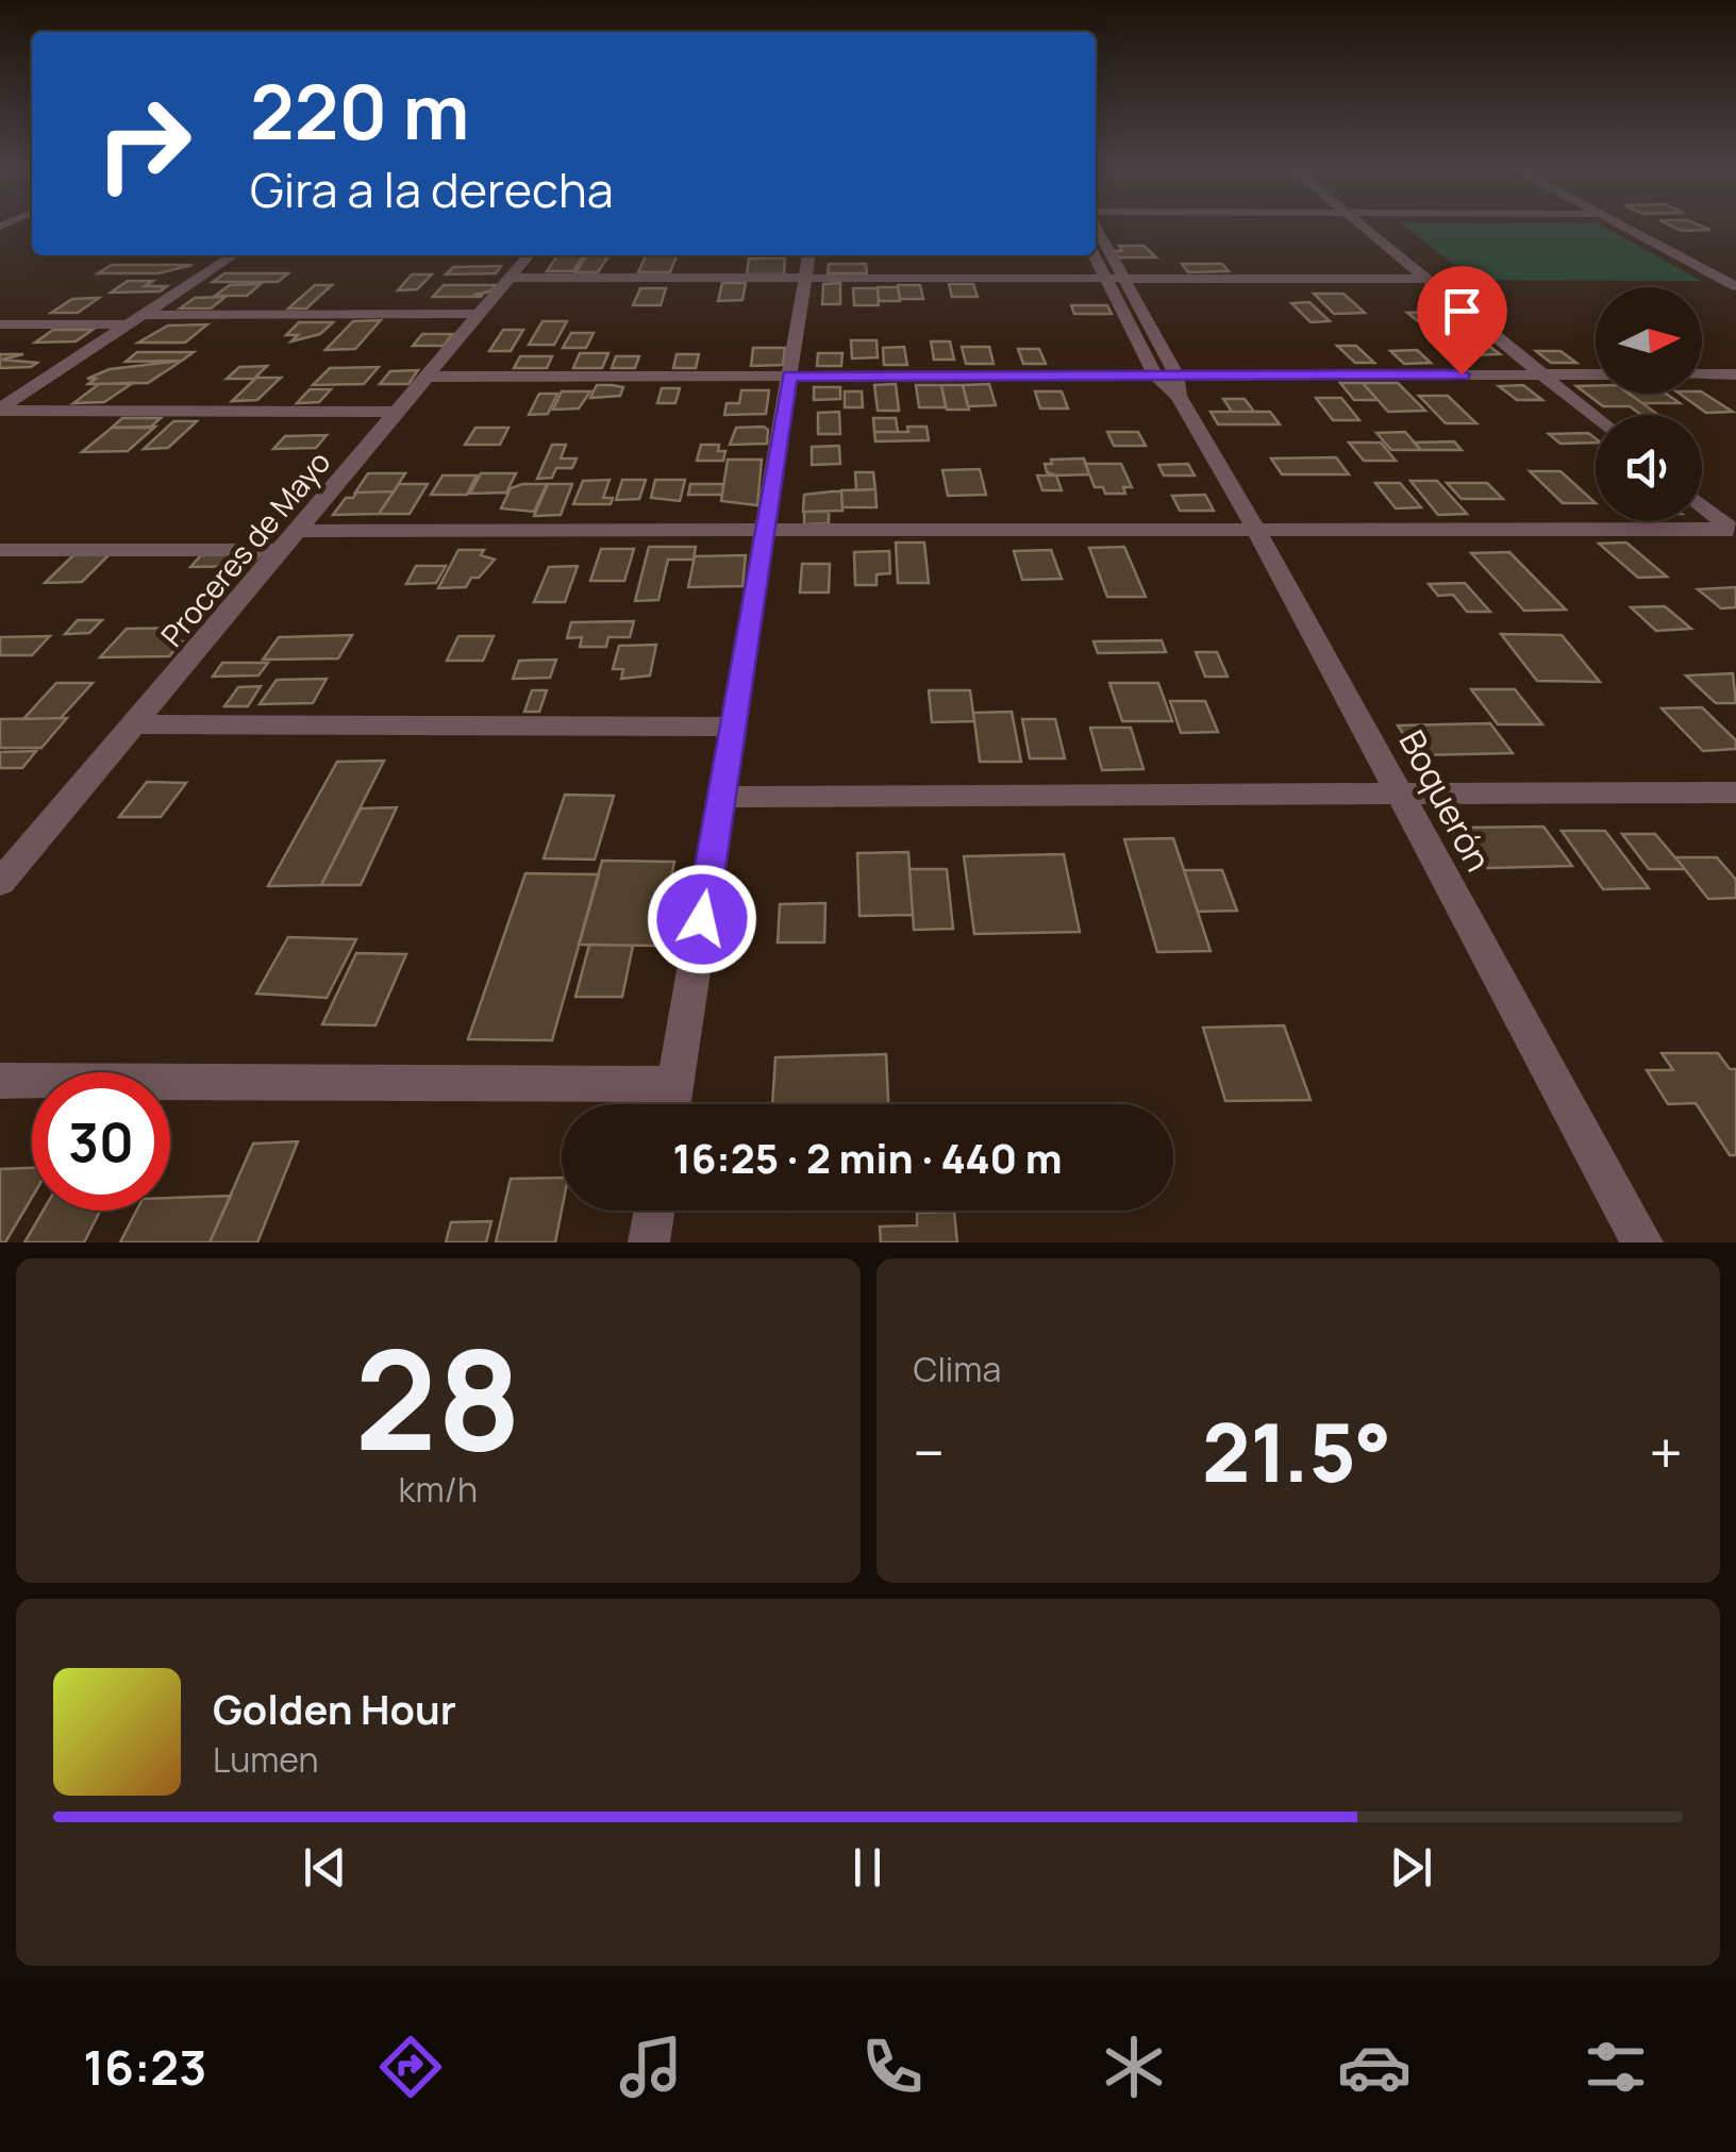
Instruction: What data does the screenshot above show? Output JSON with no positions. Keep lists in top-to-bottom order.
{
  "streets": {
    "street": ["Proceres de Mayo", "Boquerón"]
  },
  "north": "right",
  "page": {
    "turn": ["220 m", "Gira a la derecha"],
    "limit": "30",
    "trip": "16:25 · 2 min · 440 m",
    "tile": [
      ["28", "km/h"],
      "Clima"
    ],
    "heat": ["−", "21.5°", "+"],
    "song": ["Golden Hour", "Lumen"],
    "tabs": "16:23"
  }
}
